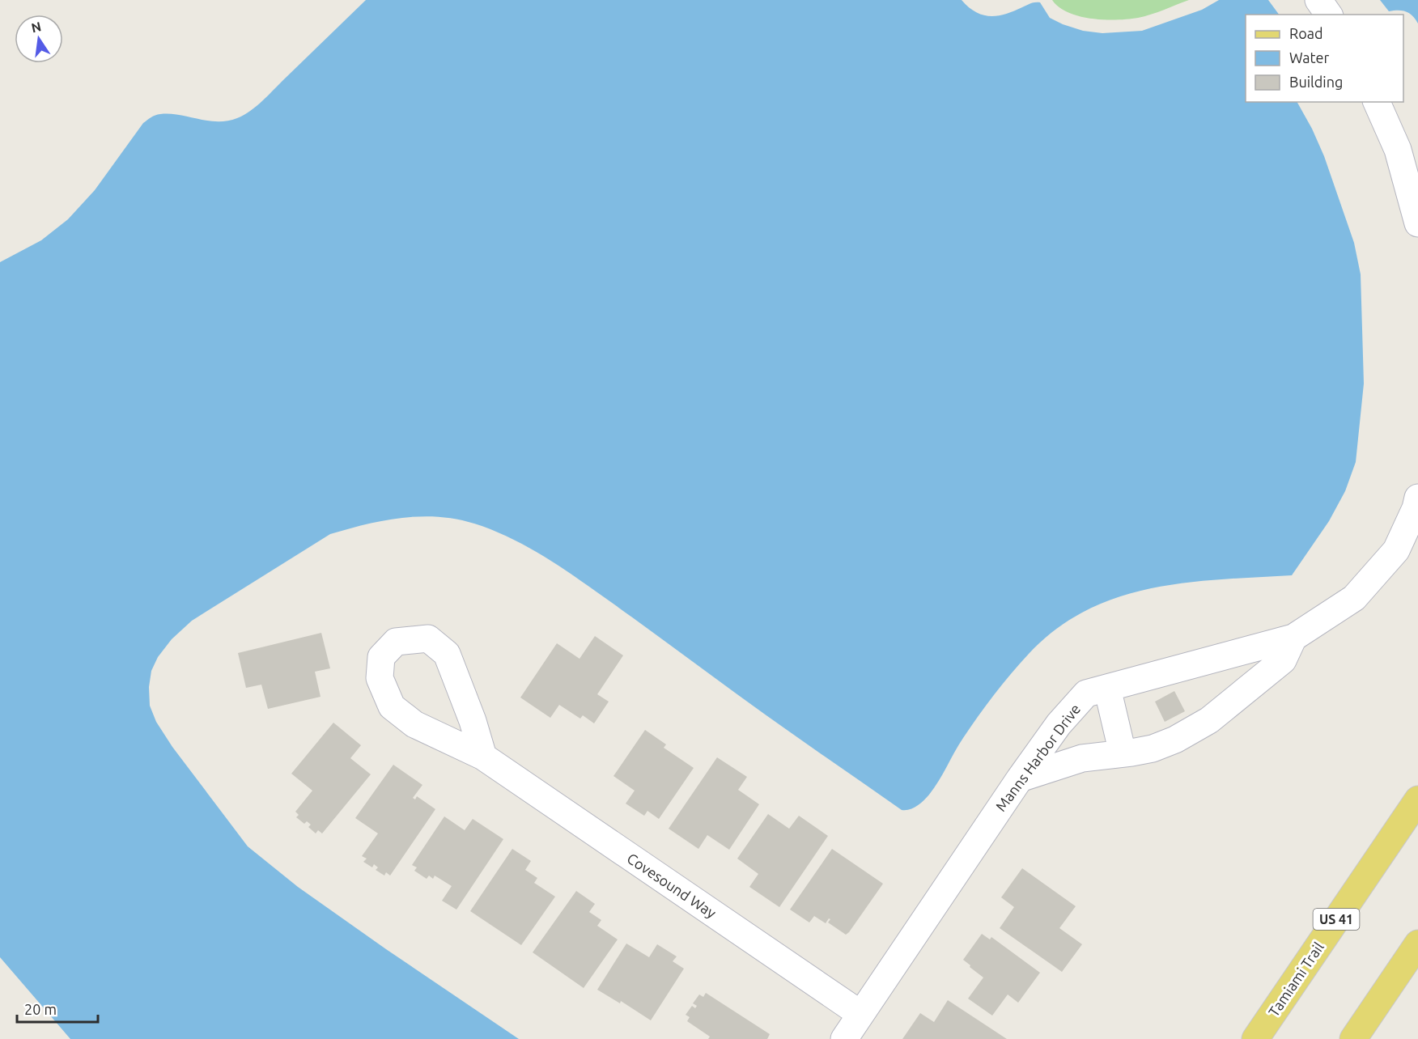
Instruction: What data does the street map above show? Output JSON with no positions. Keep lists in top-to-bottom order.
{
  "streets": {
    "main road": ["US 41", "Tamiami Trail"],
    "street": ["Manns Harbor Drive", "Covesound Way"]
  },
  "crossings": [
    ["Manns Harbor Drive", "Covesound Way"]
  ],
  "legend": ["Road", "Water", "Building"],
  "scale_bar": "20 m",
  "north": "top"
}
